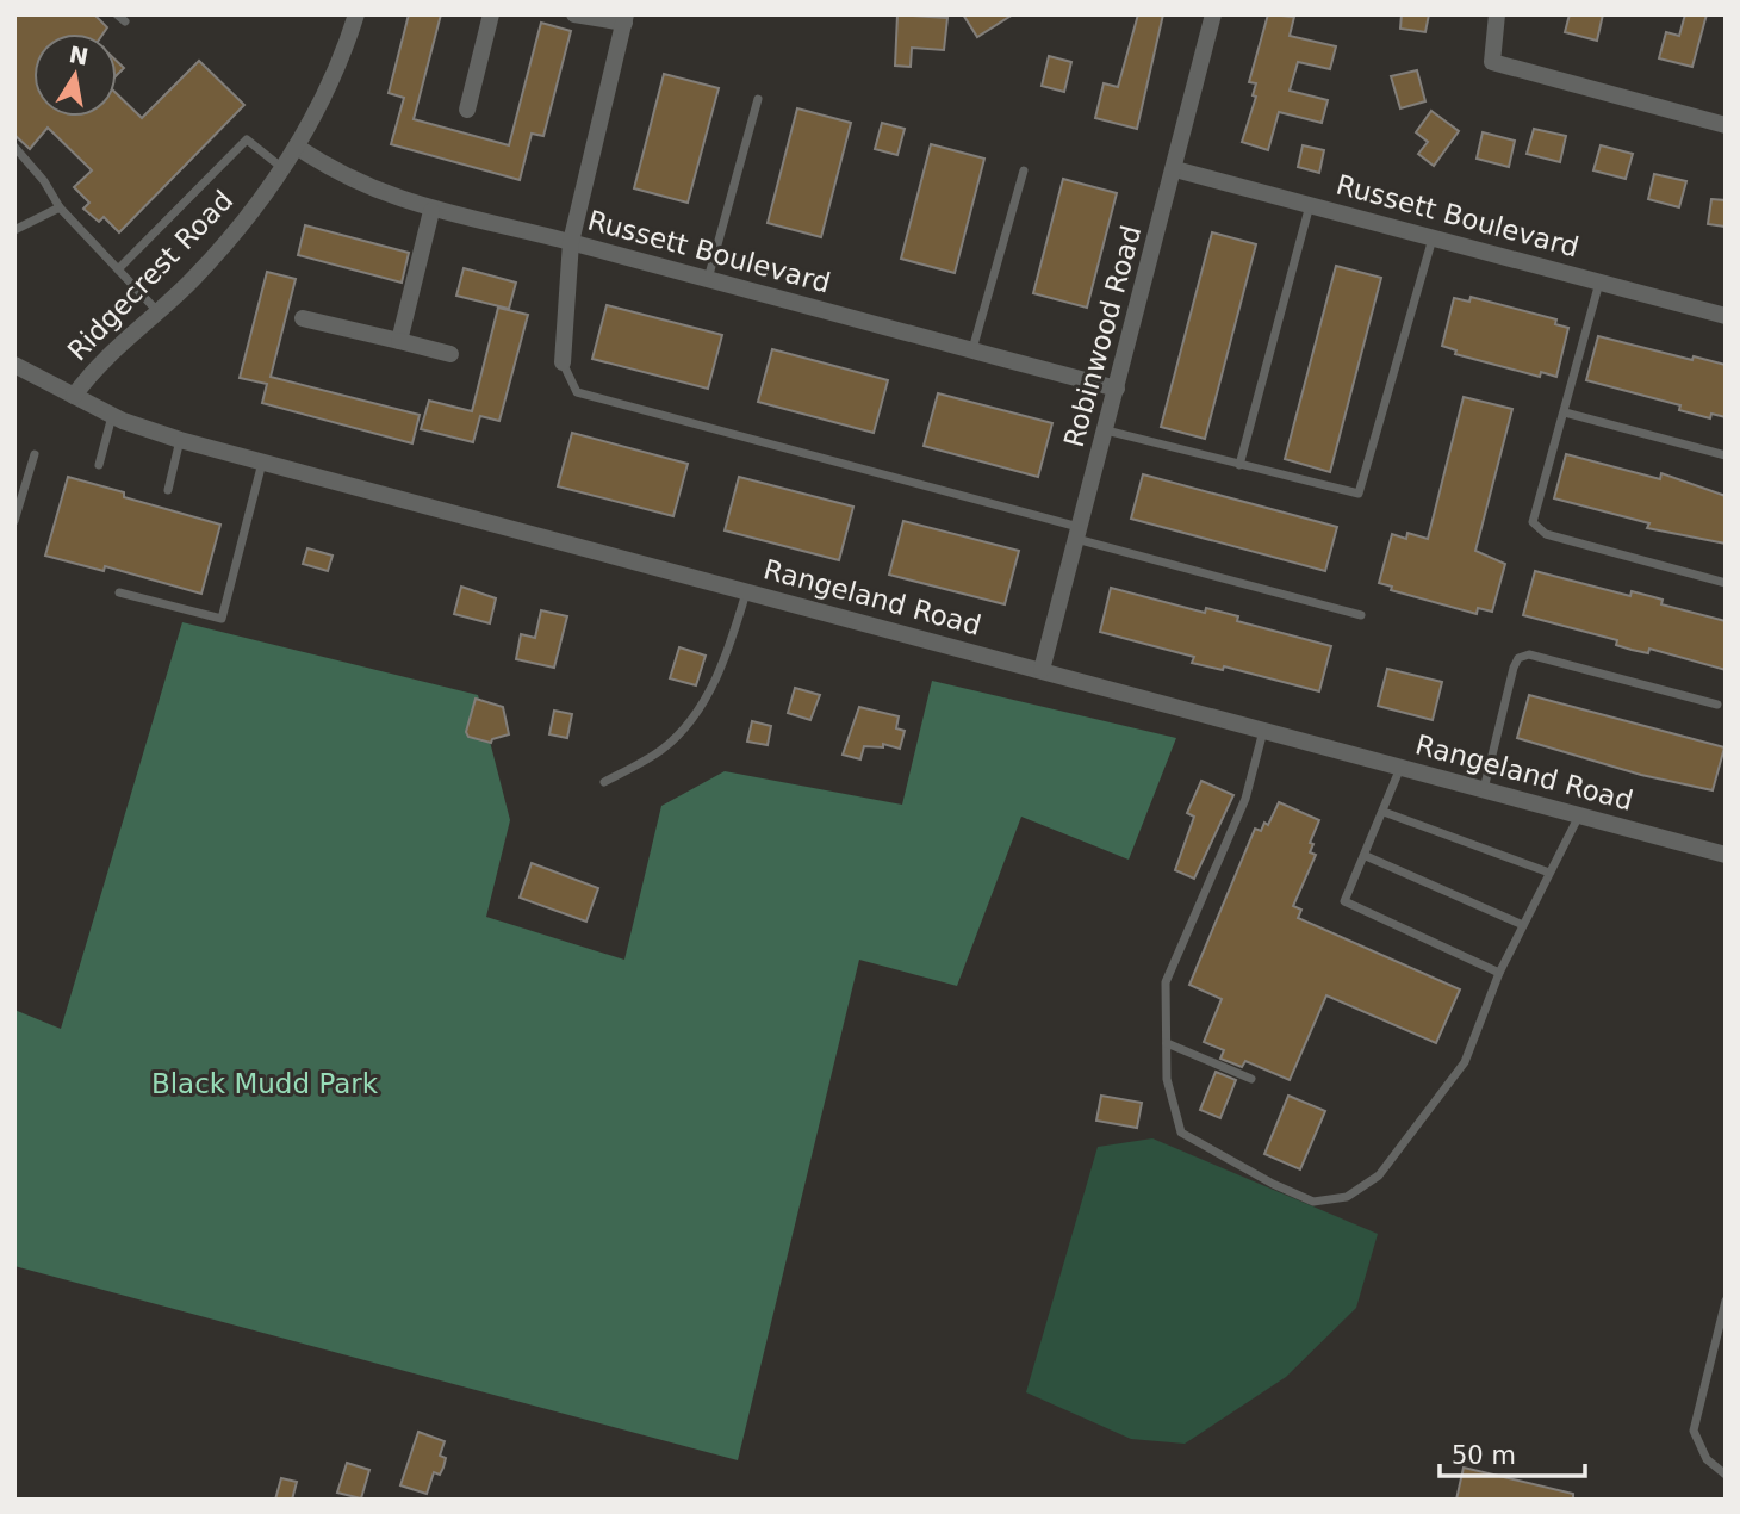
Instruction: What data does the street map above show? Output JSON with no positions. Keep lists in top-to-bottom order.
{
  "streets": {
    "street": [
      "Russett Boulevard",
      "Ridgecrest Road",
      "Robinwood Road",
      "Rangeland Road"
    ]
  },
  "crossings": [
    ["Russett Boulevard", "Ridgecrest Road"],
    ["Russett Boulevard", "Robinwood Road"],
    ["Ridgecrest Road", "Rangeland Road"],
    ["Robinwood Road", "Rangeland Road"]
  ],
  "parks": ["Black Mudd Park"],
  "scale_bar": "50 m",
  "north": "top"
}
